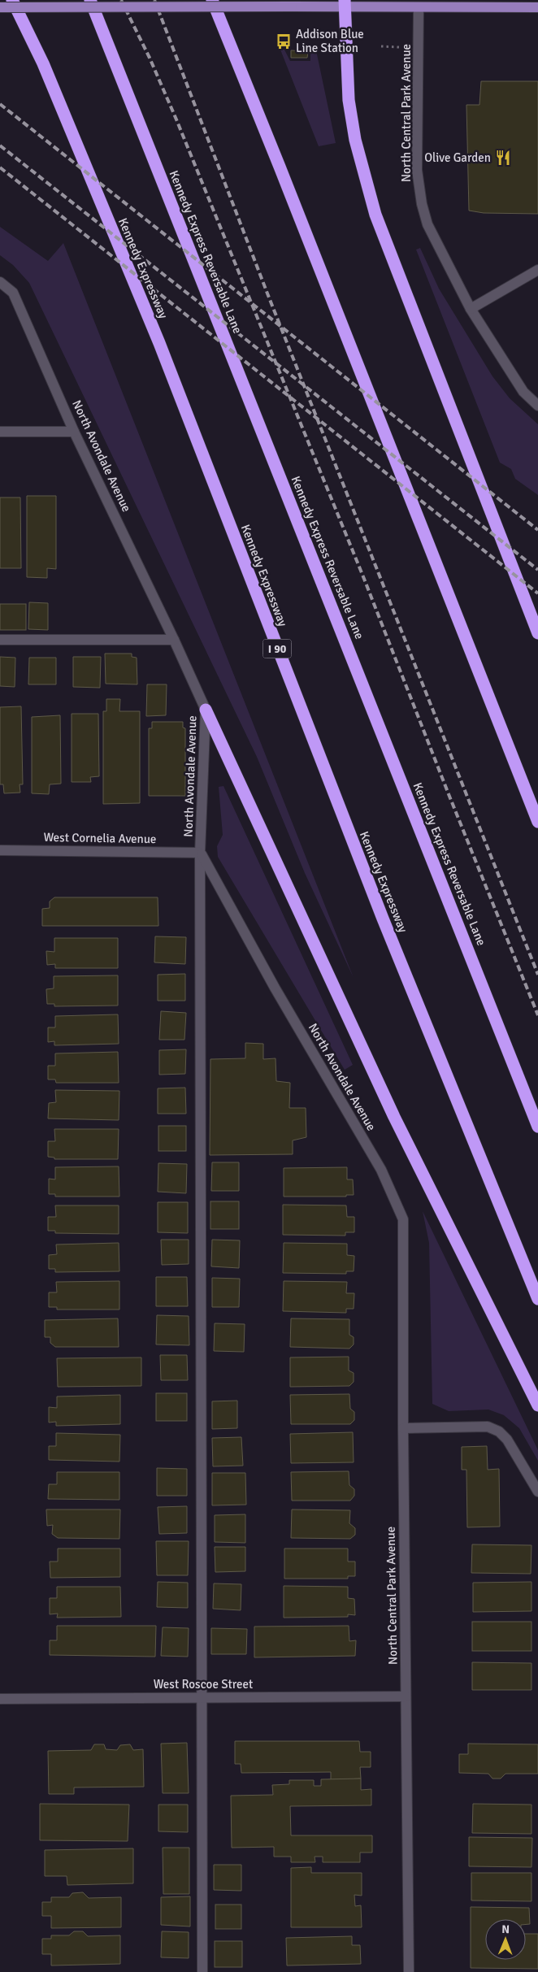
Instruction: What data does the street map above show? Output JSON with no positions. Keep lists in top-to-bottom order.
{
  "streets": {
    "highway": ["Kennedy Express Reversable Lane", "Kennedy Expressway", "I 90"],
    "street": [
      "North Central Park Avenue",
      "North Avondale Avenue",
      "West Cornelia Avenue",
      "West Roscoe Street"
    ]
  },
  "crossings": [
    ["North Central Park Avenue", "North Avondale Avenue"],
    ["North Central Park Avenue", "West Roscoe Street"],
    ["North Avondale Avenue", "West Cornelia Avenue"]
  ],
  "places": {
    "bus stop": ["Addison Blue Line Station"],
    "restaurant": ["Olive Garden"]
  },
  "north": "top"
}
